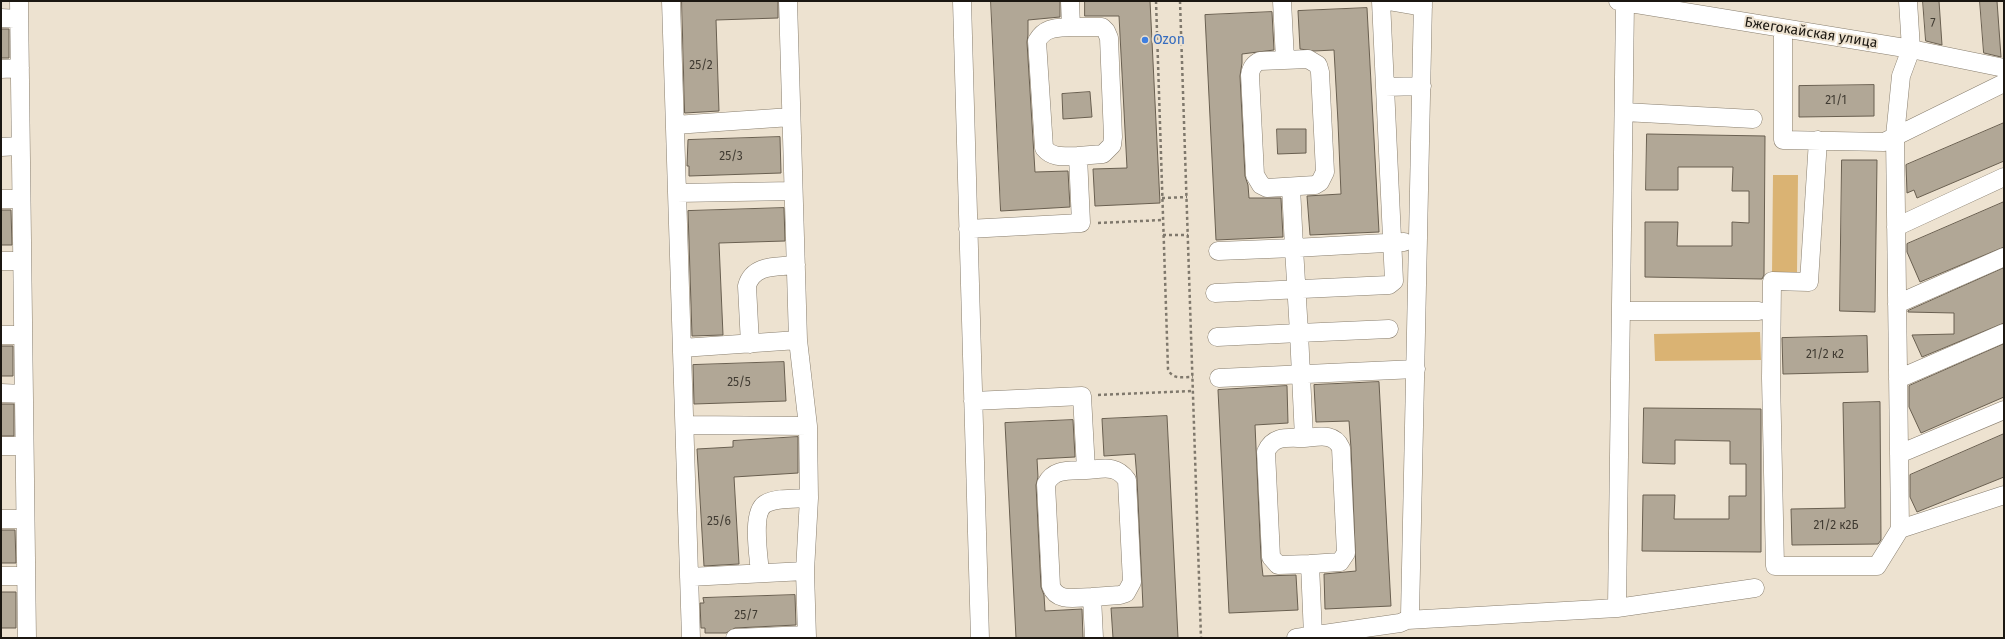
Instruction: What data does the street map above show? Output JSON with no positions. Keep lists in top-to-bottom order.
{
  "streets": {
    "street": ["Бжегокайская улица"]
  },
  "places": ["Ozon"],
  "house_numbers": [
    "7",
    "25/2",
    "21/1",
    "25/3",
    "21/2 к2",
    "25/5",
    "25/6",
    "21/2 к2Б",
    "25/7"
  ]
}
